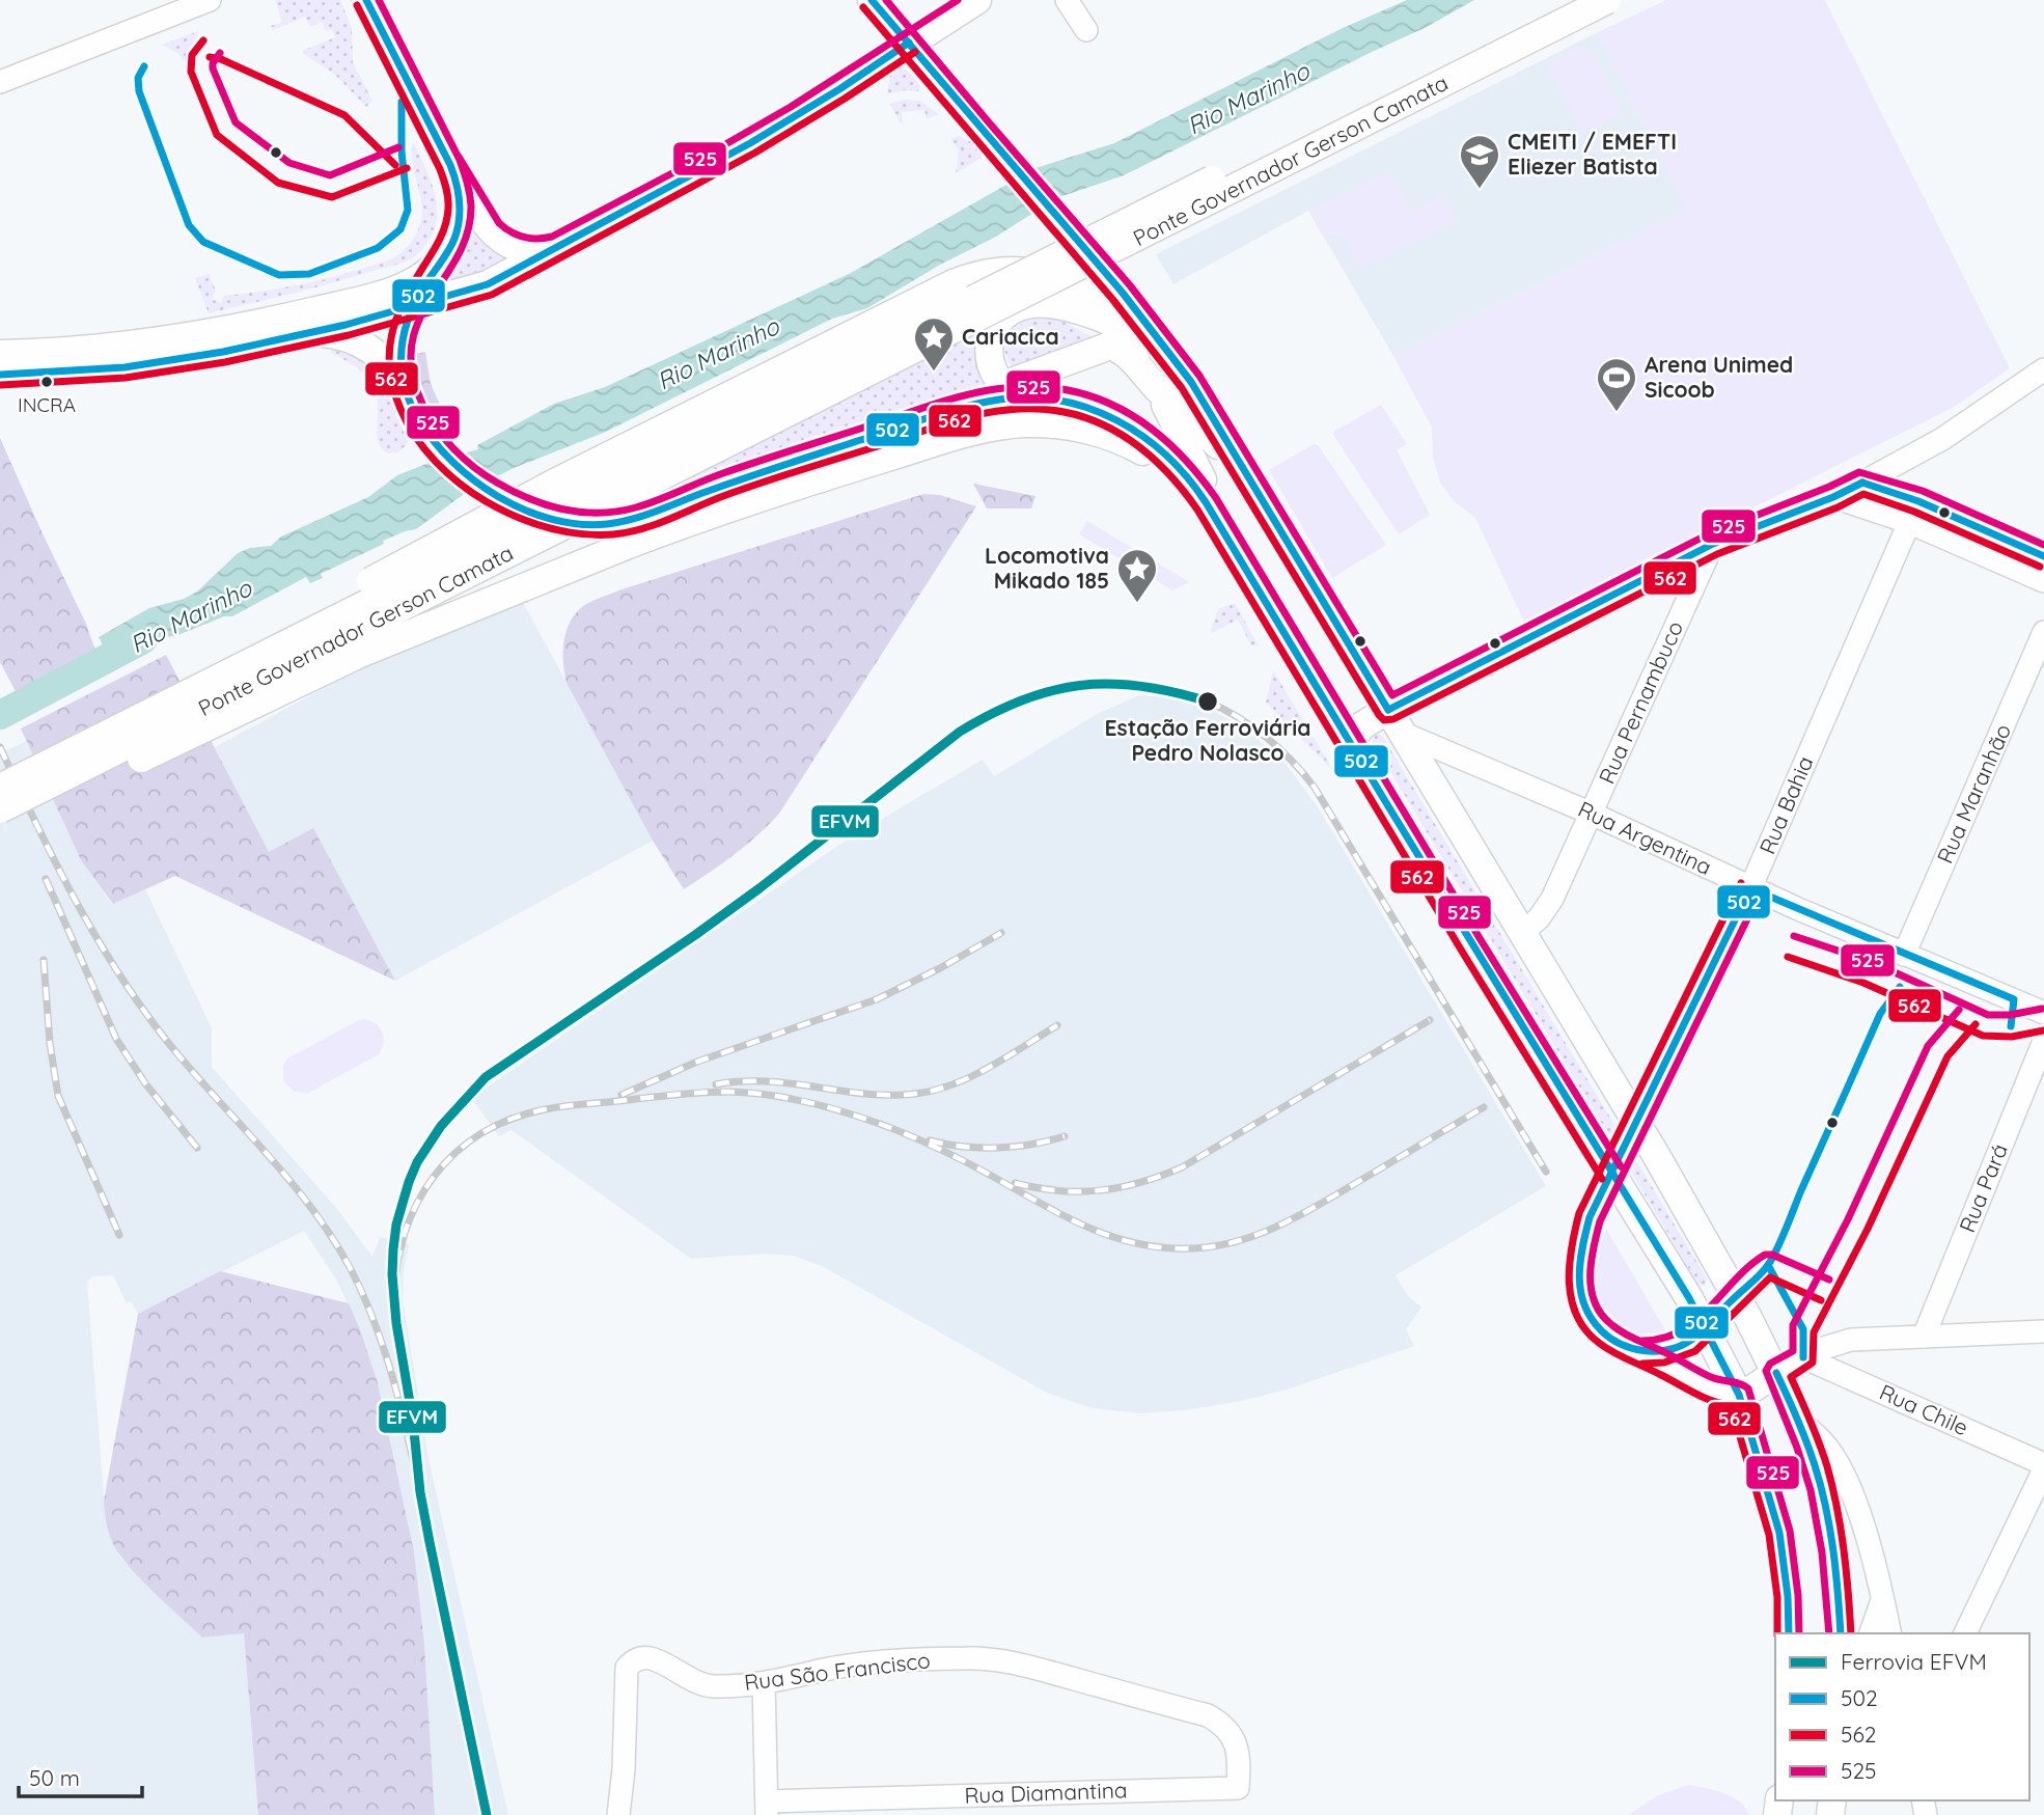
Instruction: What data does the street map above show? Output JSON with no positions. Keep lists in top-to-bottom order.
{
  "streets": {
    "main road": ["Ponte Governador Gerson Camata"],
    "street": [
      "Rua Pernambuco",
      "Rua Maranhão",
      "Rua Bahia",
      "Rua Argentina",
      "Rua Pará",
      "Rua Chile",
      "Rua São Francisco",
      "Rua Diamantina"
    ]
  },
  "crossings": [
    ["Rua Pernambuco", "Rua Argentina"],
    ["Rua Maranhão", "Rua Argentina"],
    ["Rua Bahia", "Rua Argentina"],
    ["Rua São Francisco", "Rua Diamantina"]
  ],
  "water": ["Rio Marinho"],
  "places": {
    "school or university": ["CMEITI / EMEFTI Eliezer Batista"],
    "place": ["Cariacica", "Locomotiva Mikado 185"],
    "other": ["INCRA", "Estação Ferroviária Pedro Nolasco"],
    "sports": ["Arena Unimed Sicoob"]
  },
  "lines": [
    "transit line 502",
    "transit line 525",
    "transit line 562",
    "rail line EFVM"
  ],
  "legend": [
    "Ferrovia EFVM",
    "502",
    "562",
    "525"
  ],
  "scale_bar": "50 m"
}
